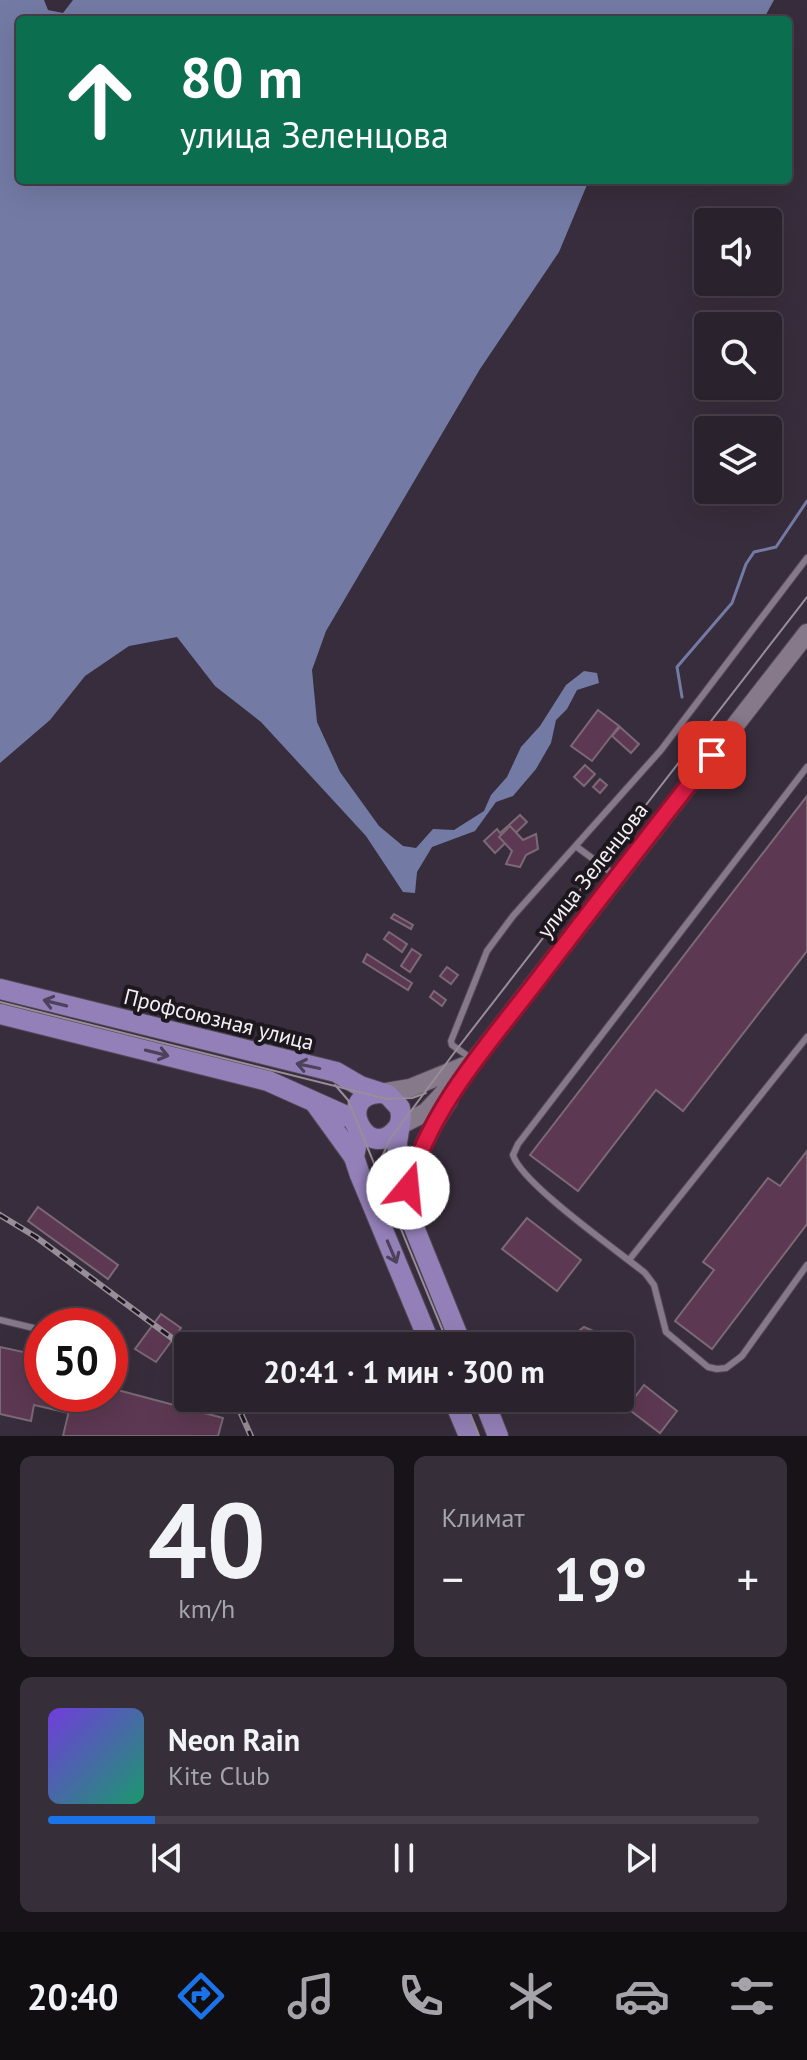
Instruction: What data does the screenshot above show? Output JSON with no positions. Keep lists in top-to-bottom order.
{
  "streets": {
    "main road": ["улица Зеленцова", "Профсоюзная улица"]
  },
  "crossings": [
    ["улица Зеленцова", "Профсоюзная улица"]
  ],
  "page": {
    "turn": ["80 m", "улица Зеленцова"],
    "limit": "50",
    "trip": "20:41 · 1 мин · 300 m",
    "tile": [
      ["40", "km/h"],
      "Климат"
    ],
    "heat": ["−", "19°", "+"],
    "song": ["Neon Rain", "Kite Club"],
    "tabs": "20:40"
  }
}
